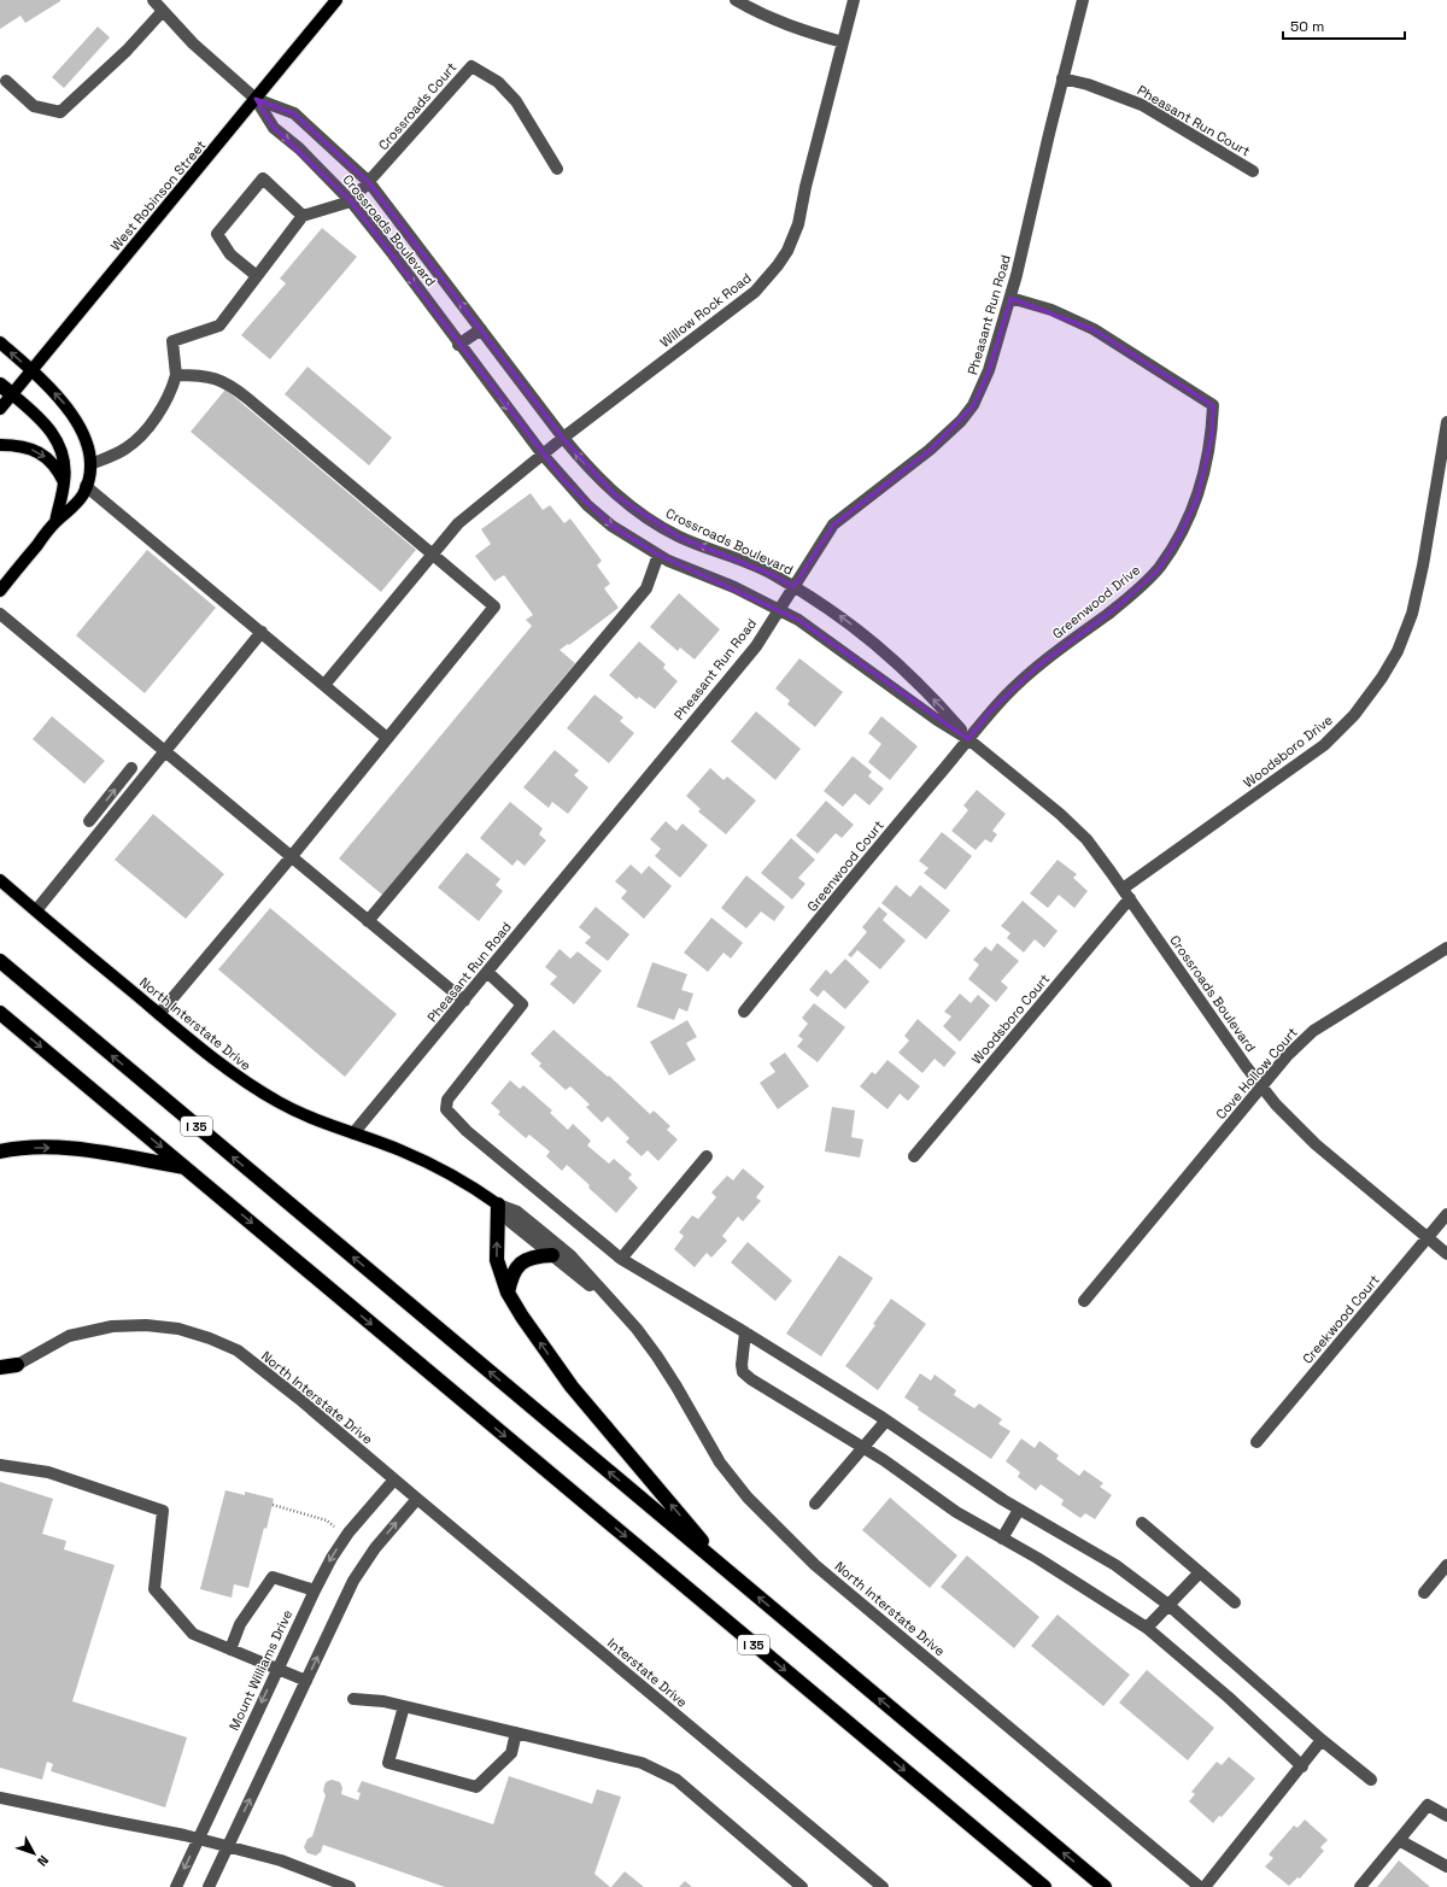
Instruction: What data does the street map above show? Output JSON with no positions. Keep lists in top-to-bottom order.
{
  "streets": {
    "highway": ["I 35"],
    "main road": ["West Robinson Street", "North Interstate Drive"],
    "street": [
      "Crossroads Court",
      "Pheasant Run Court",
      "Crossroads Boulevard",
      "Willow Rock Road",
      "Pheasant Run Road",
      "Greenwood Drive",
      "Woodsboro Drive",
      "Greenwood Court",
      "Woodsboro Court",
      "Cove Hollow Court",
      "Creekwood Court",
      "Mount Williams Drive",
      "Interstate Drive"
    ]
  },
  "crossings": [
    ["Crossroads Court", "Crossroads Boulevard"],
    ["Pheasant Run Court", "Pheasant Run Road"],
    ["West Robinson Street", "Crossroads Boulevard"],
    ["Crossroads Boulevard", "Willow Rock Road"],
    ["Crossroads Boulevard", "Pheasant Run Road"],
    ["Crossroads Boulevard", "Greenwood Drive"],
    ["Crossroads Boulevard", "Woodsboro Drive"],
    ["Crossroads Boulevard", "Greenwood Court"],
    ["Crossroads Boulevard", "Woodsboro Court"],
    ["Crossroads Boulevard", "Cove Hollow Court"],
    ["Crossroads Boulevard", "Creekwood Court"],
    ["Pheasant Run Road", "Greenwood Drive"],
    ["Pheasant Run Road", "North Interstate Drive"],
    ["Greenwood Drive", "Greenwood Court"],
    ["Woodsboro Drive", "Woodsboro Court"],
    ["North Interstate Drive", "Mount Williams Drive"],
    ["North Interstate Drive", "Interstate Drive"],
    ["Mount Williams Drive", "Interstate Drive"]
  ],
  "scale_bar": "50 m",
  "north": "bottom right"
}
